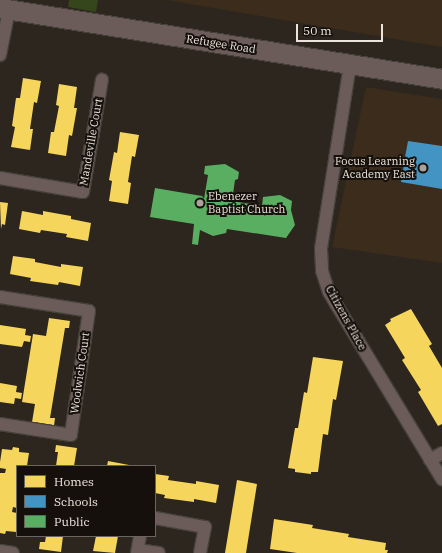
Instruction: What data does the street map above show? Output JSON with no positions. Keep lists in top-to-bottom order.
{
  "streets": {
    "main road": ["Refugee Road"],
    "street": ["Mandeville Court", "Citizens Place", "Woolwich Court"]
  },
  "crossings": [
    ["Refugee Road", "Citizens Place"]
  ],
  "places": ["Focus Learning Academy East", "Ebenezer Baptist Church"],
  "legend": ["Homes", "Schools", "Public"],
  "scale_bar": "50 m"
}
